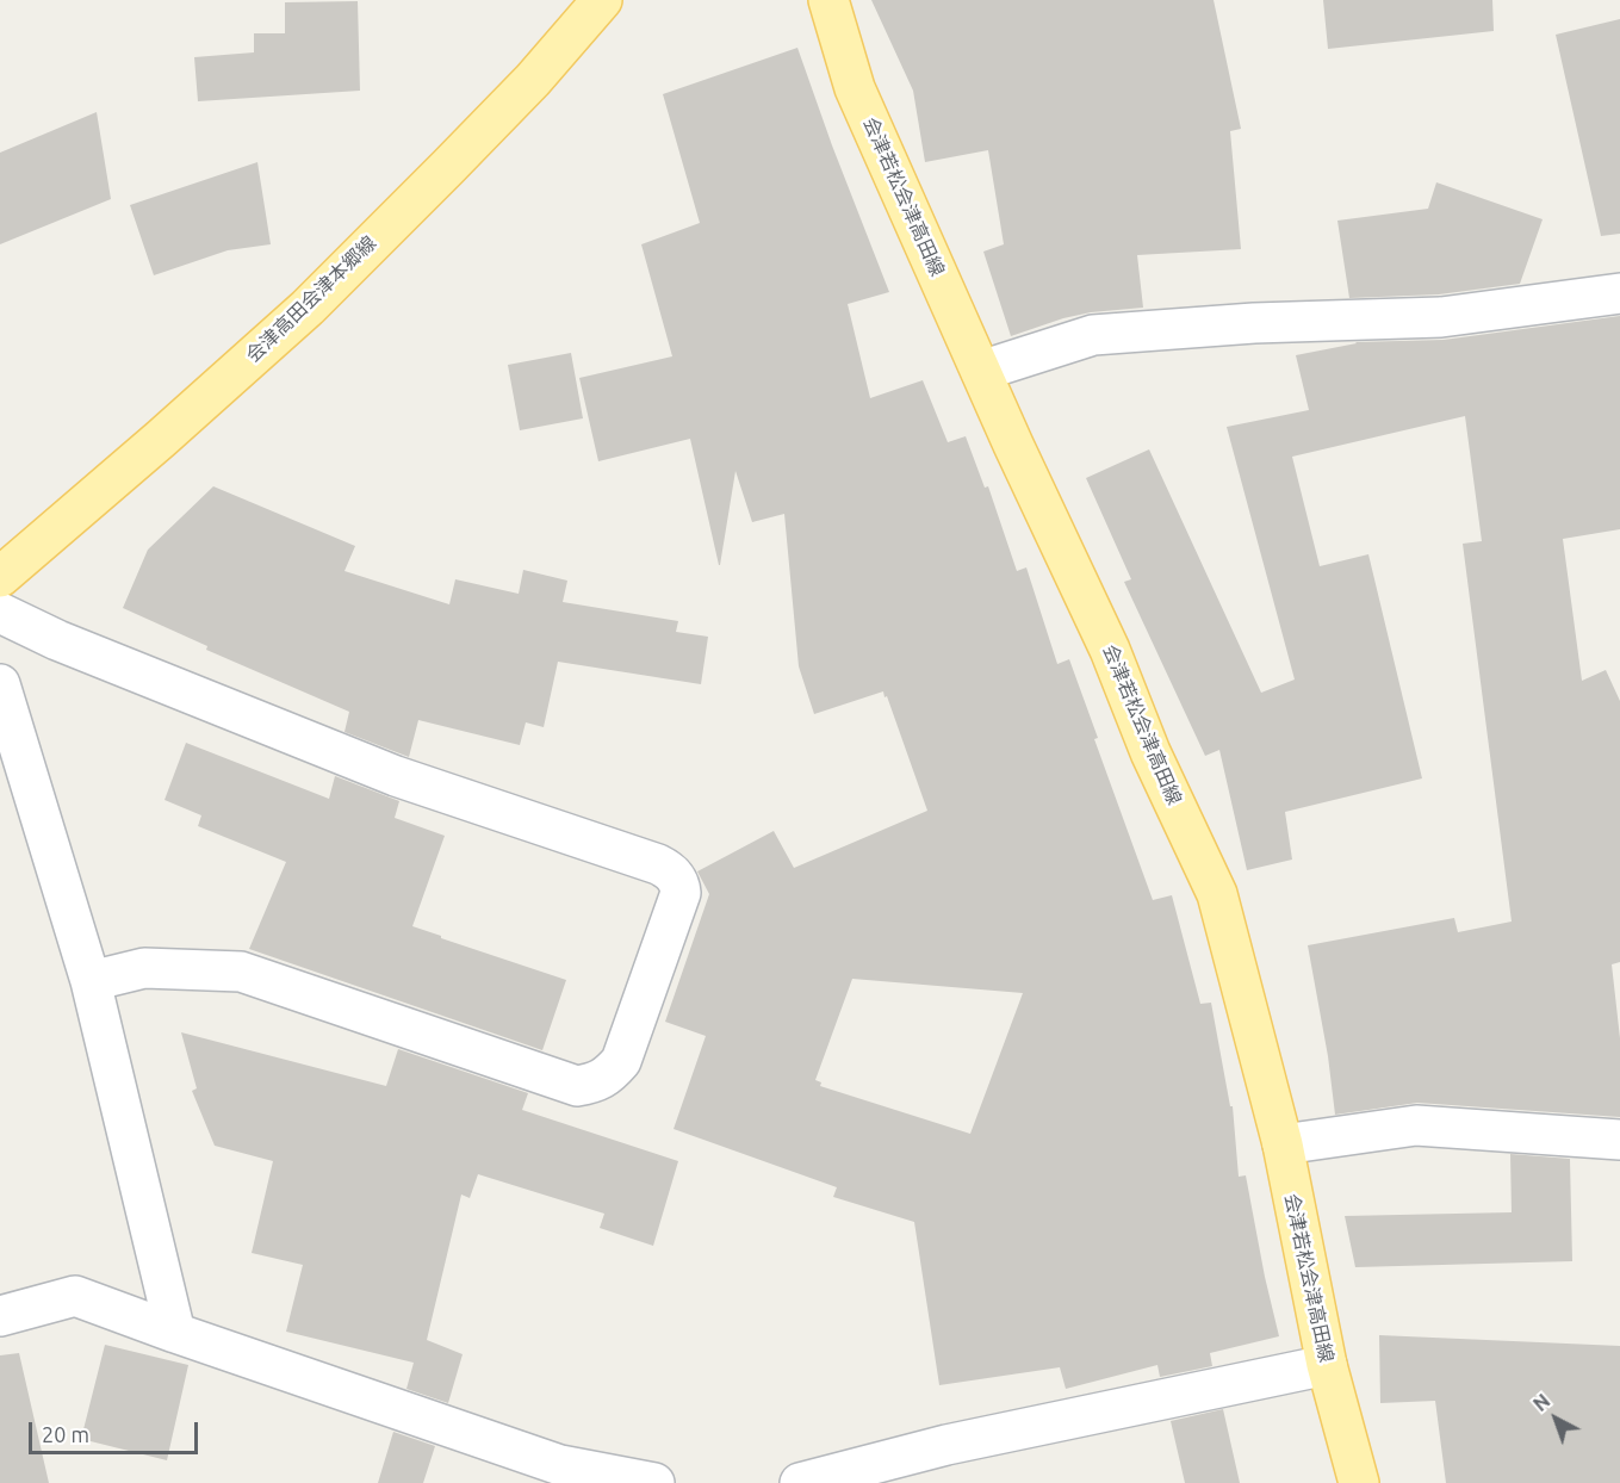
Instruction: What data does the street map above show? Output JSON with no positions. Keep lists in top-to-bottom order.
{
  "streets": {
    "main road": ["会津若松会津高田線", "会津高田会津本郷線"]
  },
  "scale_bar": "20 m",
  "north": "top left"
}
